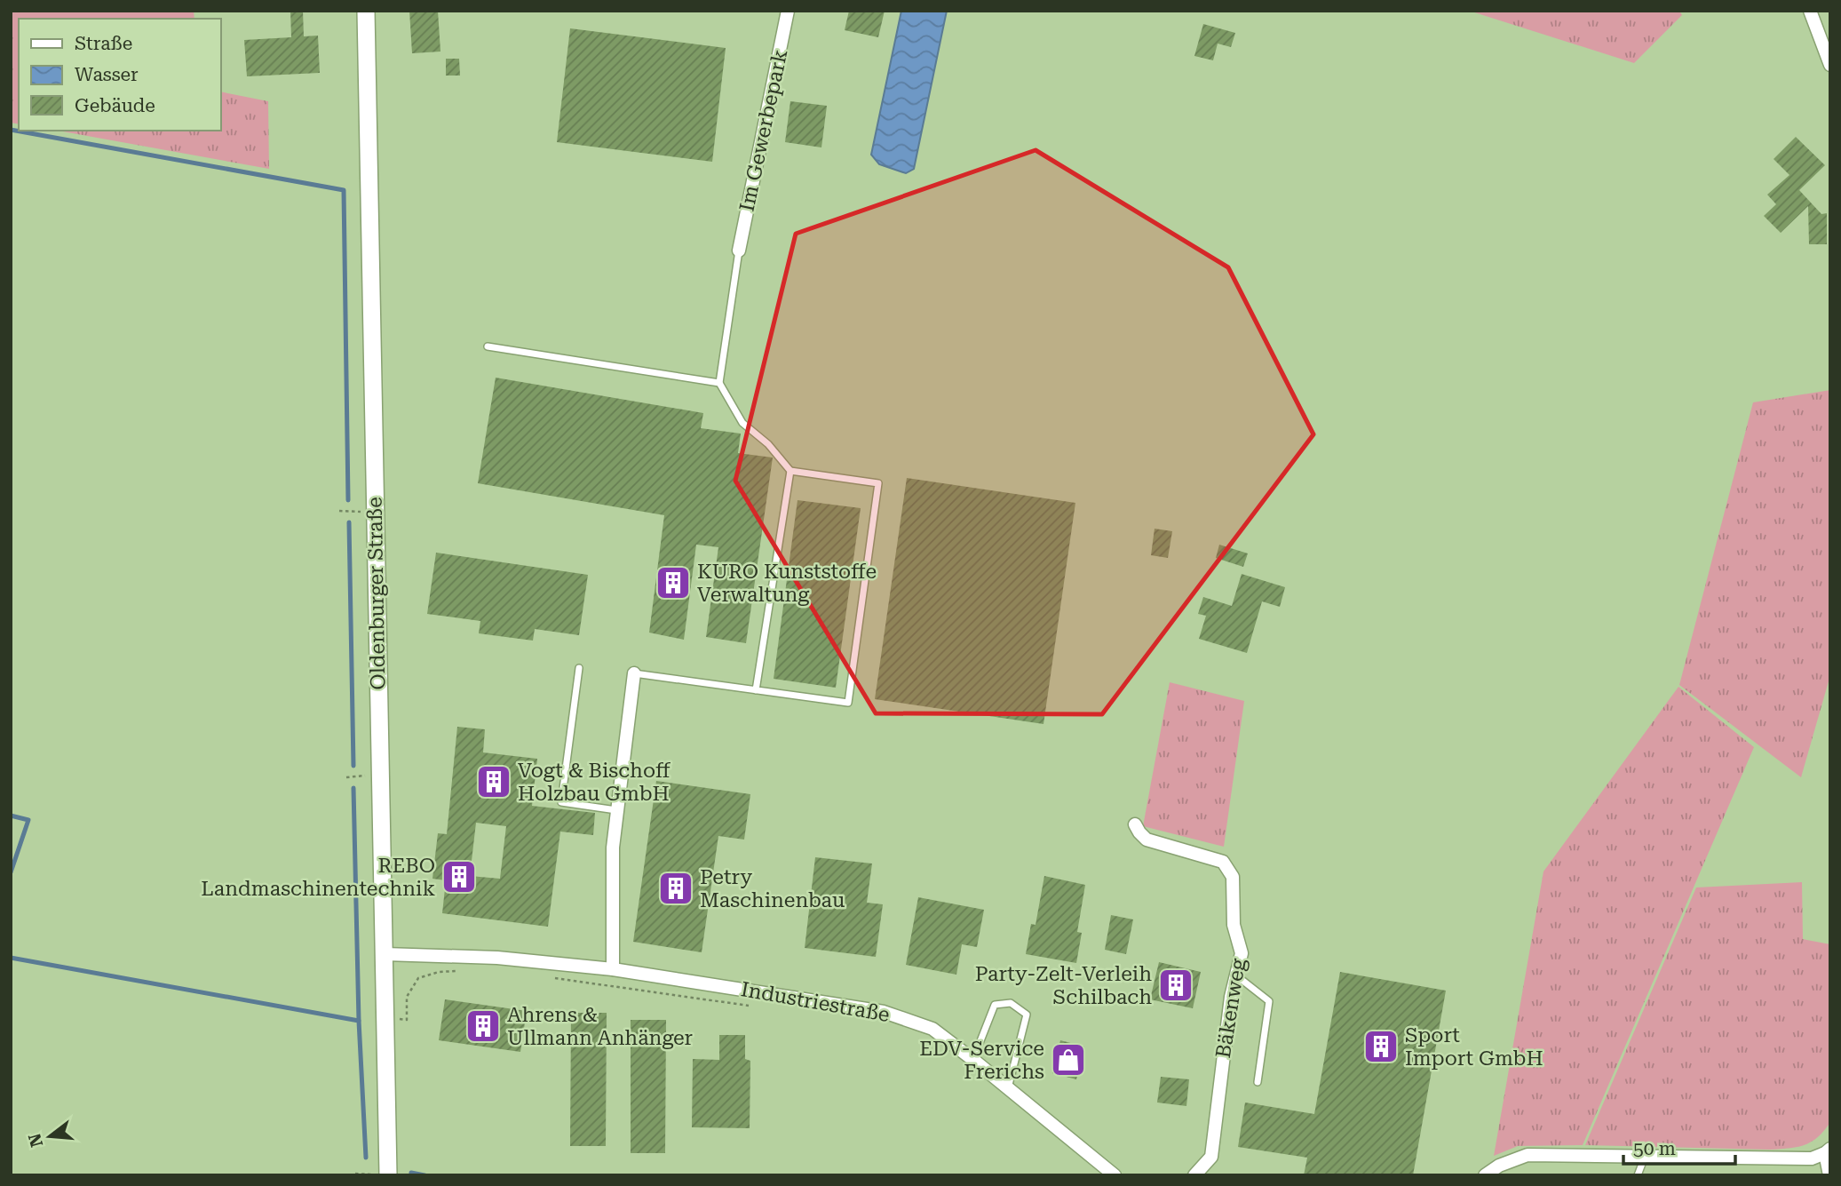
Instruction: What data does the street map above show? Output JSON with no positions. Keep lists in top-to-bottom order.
{
  "streets": {
    "main road": ["Oldenburger Straße"],
    "street": ["Im Gewerbepark", "Industriestraße", "Bäkenweg"]
  },
  "crossings": [
    ["Oldenburger Straße", "Industriestraße"]
  ],
  "places": {
    "building": [
      "KURO Kunststoffe Verwaltung",
      "Vogt & Bischoff Holzbau GmbH",
      "REBO Landmaschinentechnik",
      "Petry Maschinenbau",
      "Party-Zelt-Verleih Schilbach",
      "Ahrens & Ullmann Anhänger",
      "Sport Import GmbH"
    ],
    "shop": ["EDV-Service Frerichs"]
  },
  "legend": ["Straße", "Wasser", "Gebäude"],
  "scale_bar": "50 m",
  "north": "left"
}
